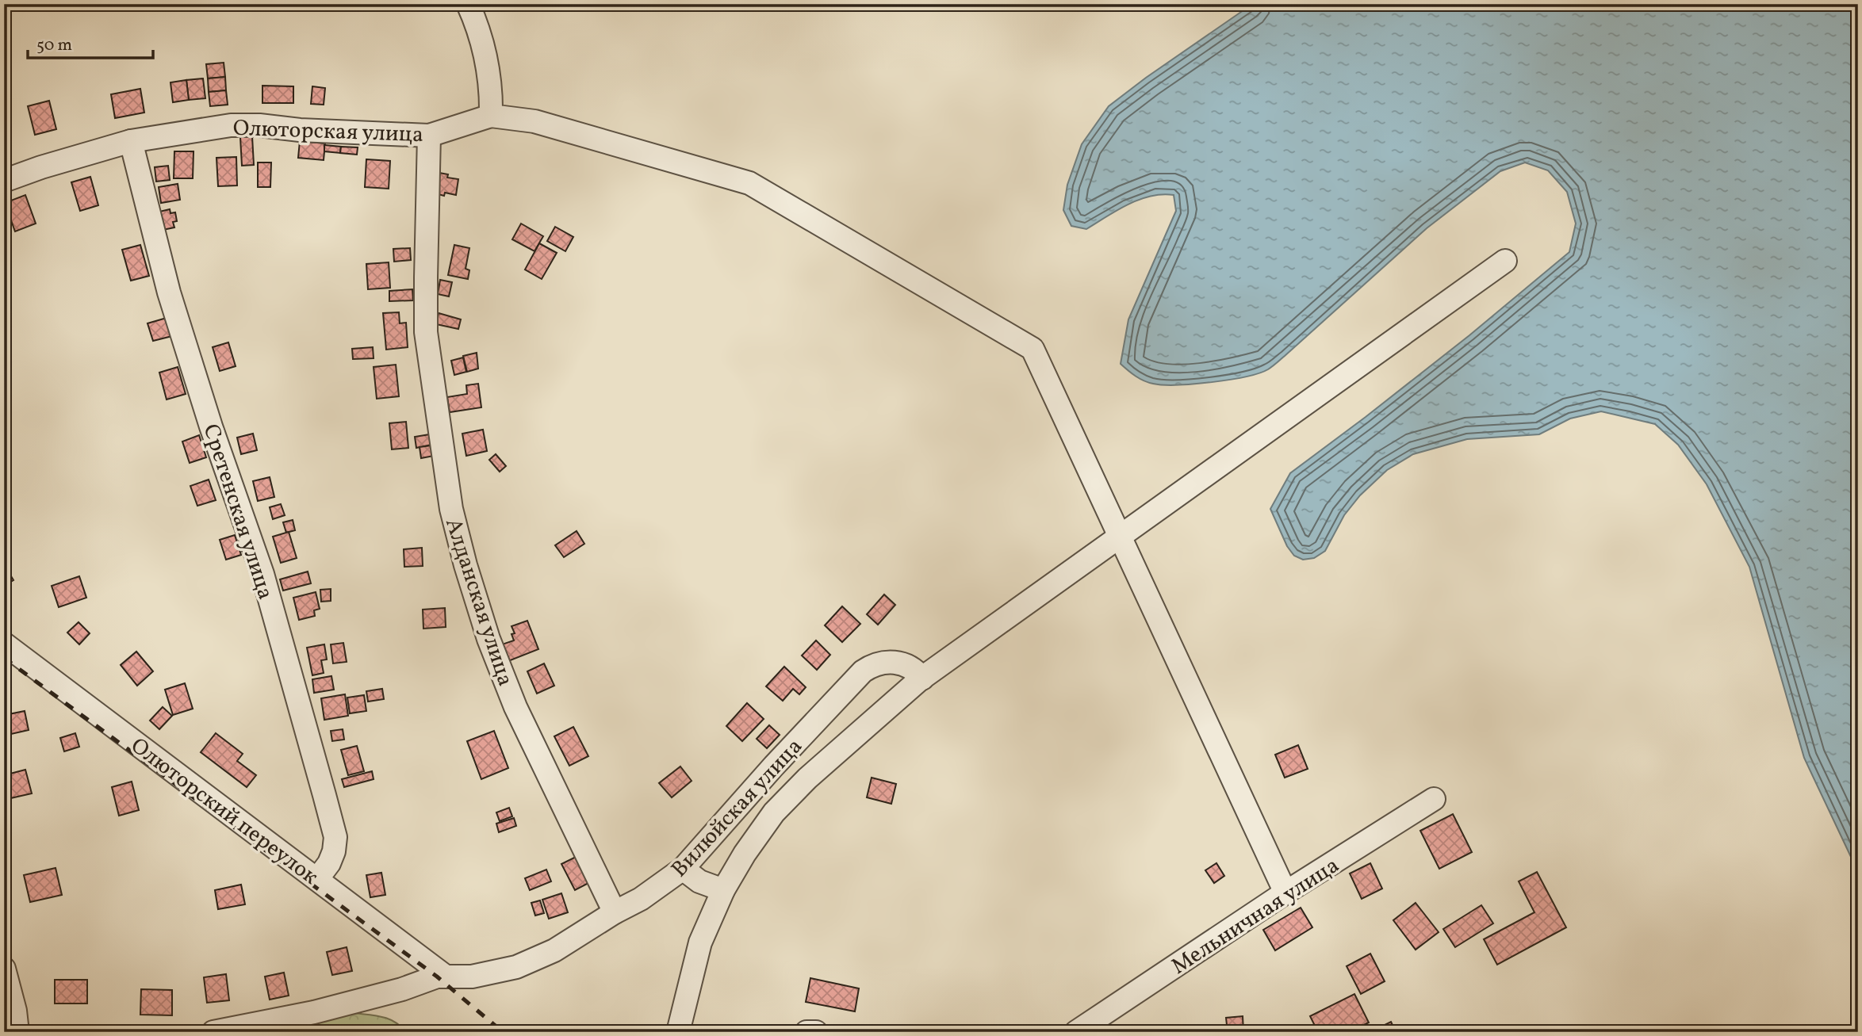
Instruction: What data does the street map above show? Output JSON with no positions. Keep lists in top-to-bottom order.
{
  "streets": {
    "street": [
      "Олюторская улица",
      "Сретенская улица",
      "Алданская улица",
      "Вилюйская улица",
      "Олюторский переулок",
      "Мельничная улица"
    ]
  },
  "crossings": [
    ["Олюторская улица", "Сретенская улица"],
    ["Олюторская улица", "Алданская улица"],
    ["Сретенская улица", "Олюторский переулок"],
    ["Алданская улица", "Вилюйская улица"],
    ["Вилюйская улица", "Олюторский переулок"]
  ],
  "scale_bar": "50 m"
}
